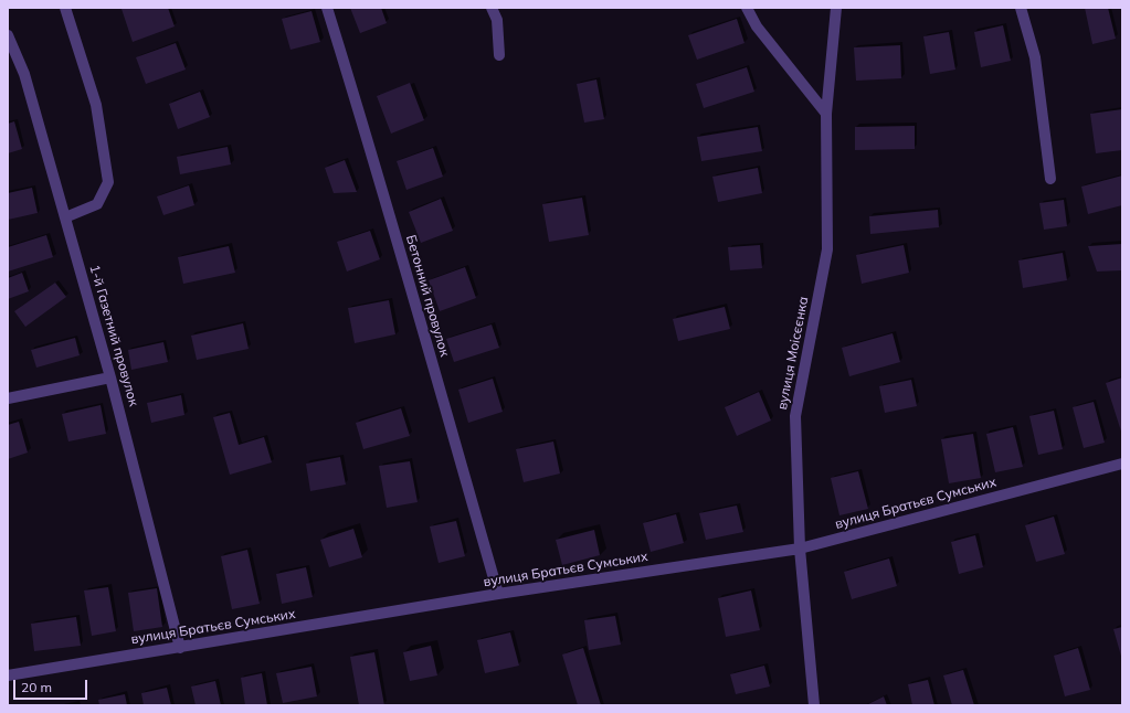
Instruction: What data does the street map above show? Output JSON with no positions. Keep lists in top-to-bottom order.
{
  "streets": {
    "street": [
      "Бетонний провулок",
      "1-й Газетний провулок",
      "вулиця Моісєєнка",
      "вулиця Братьєв Сумських"
    ]
  },
  "crossings": [
    ["Бетонний провулок", "вулиця Братьєв Сумських"],
    ["1-й Газетний провулок", "вулиця Братьєв Сумських"],
    ["вулиця Моісєєнка", "вулиця Братьєв Сумських"]
  ],
  "scale_bar": "20 m"
}
